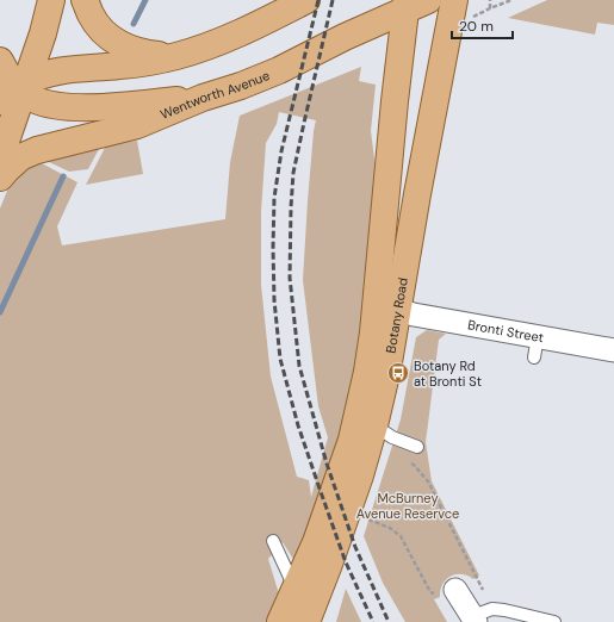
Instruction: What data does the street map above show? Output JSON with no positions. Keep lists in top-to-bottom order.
{
  "streets": {
    "main road": ["Wentworth Avenue", "Botany Road"],
    "street": ["Bronti Street"]
  },
  "crossings": [
    ["Wentworth Avenue", "Botany Road"],
    ["Botany Road", "Bronti Street"]
  ],
  "parks": ["McBurney Avenue Reservce"],
  "places": {
    "bus stop": ["Botany Rd at Bronti St"]
  },
  "scale_bar": "20 m"
}
